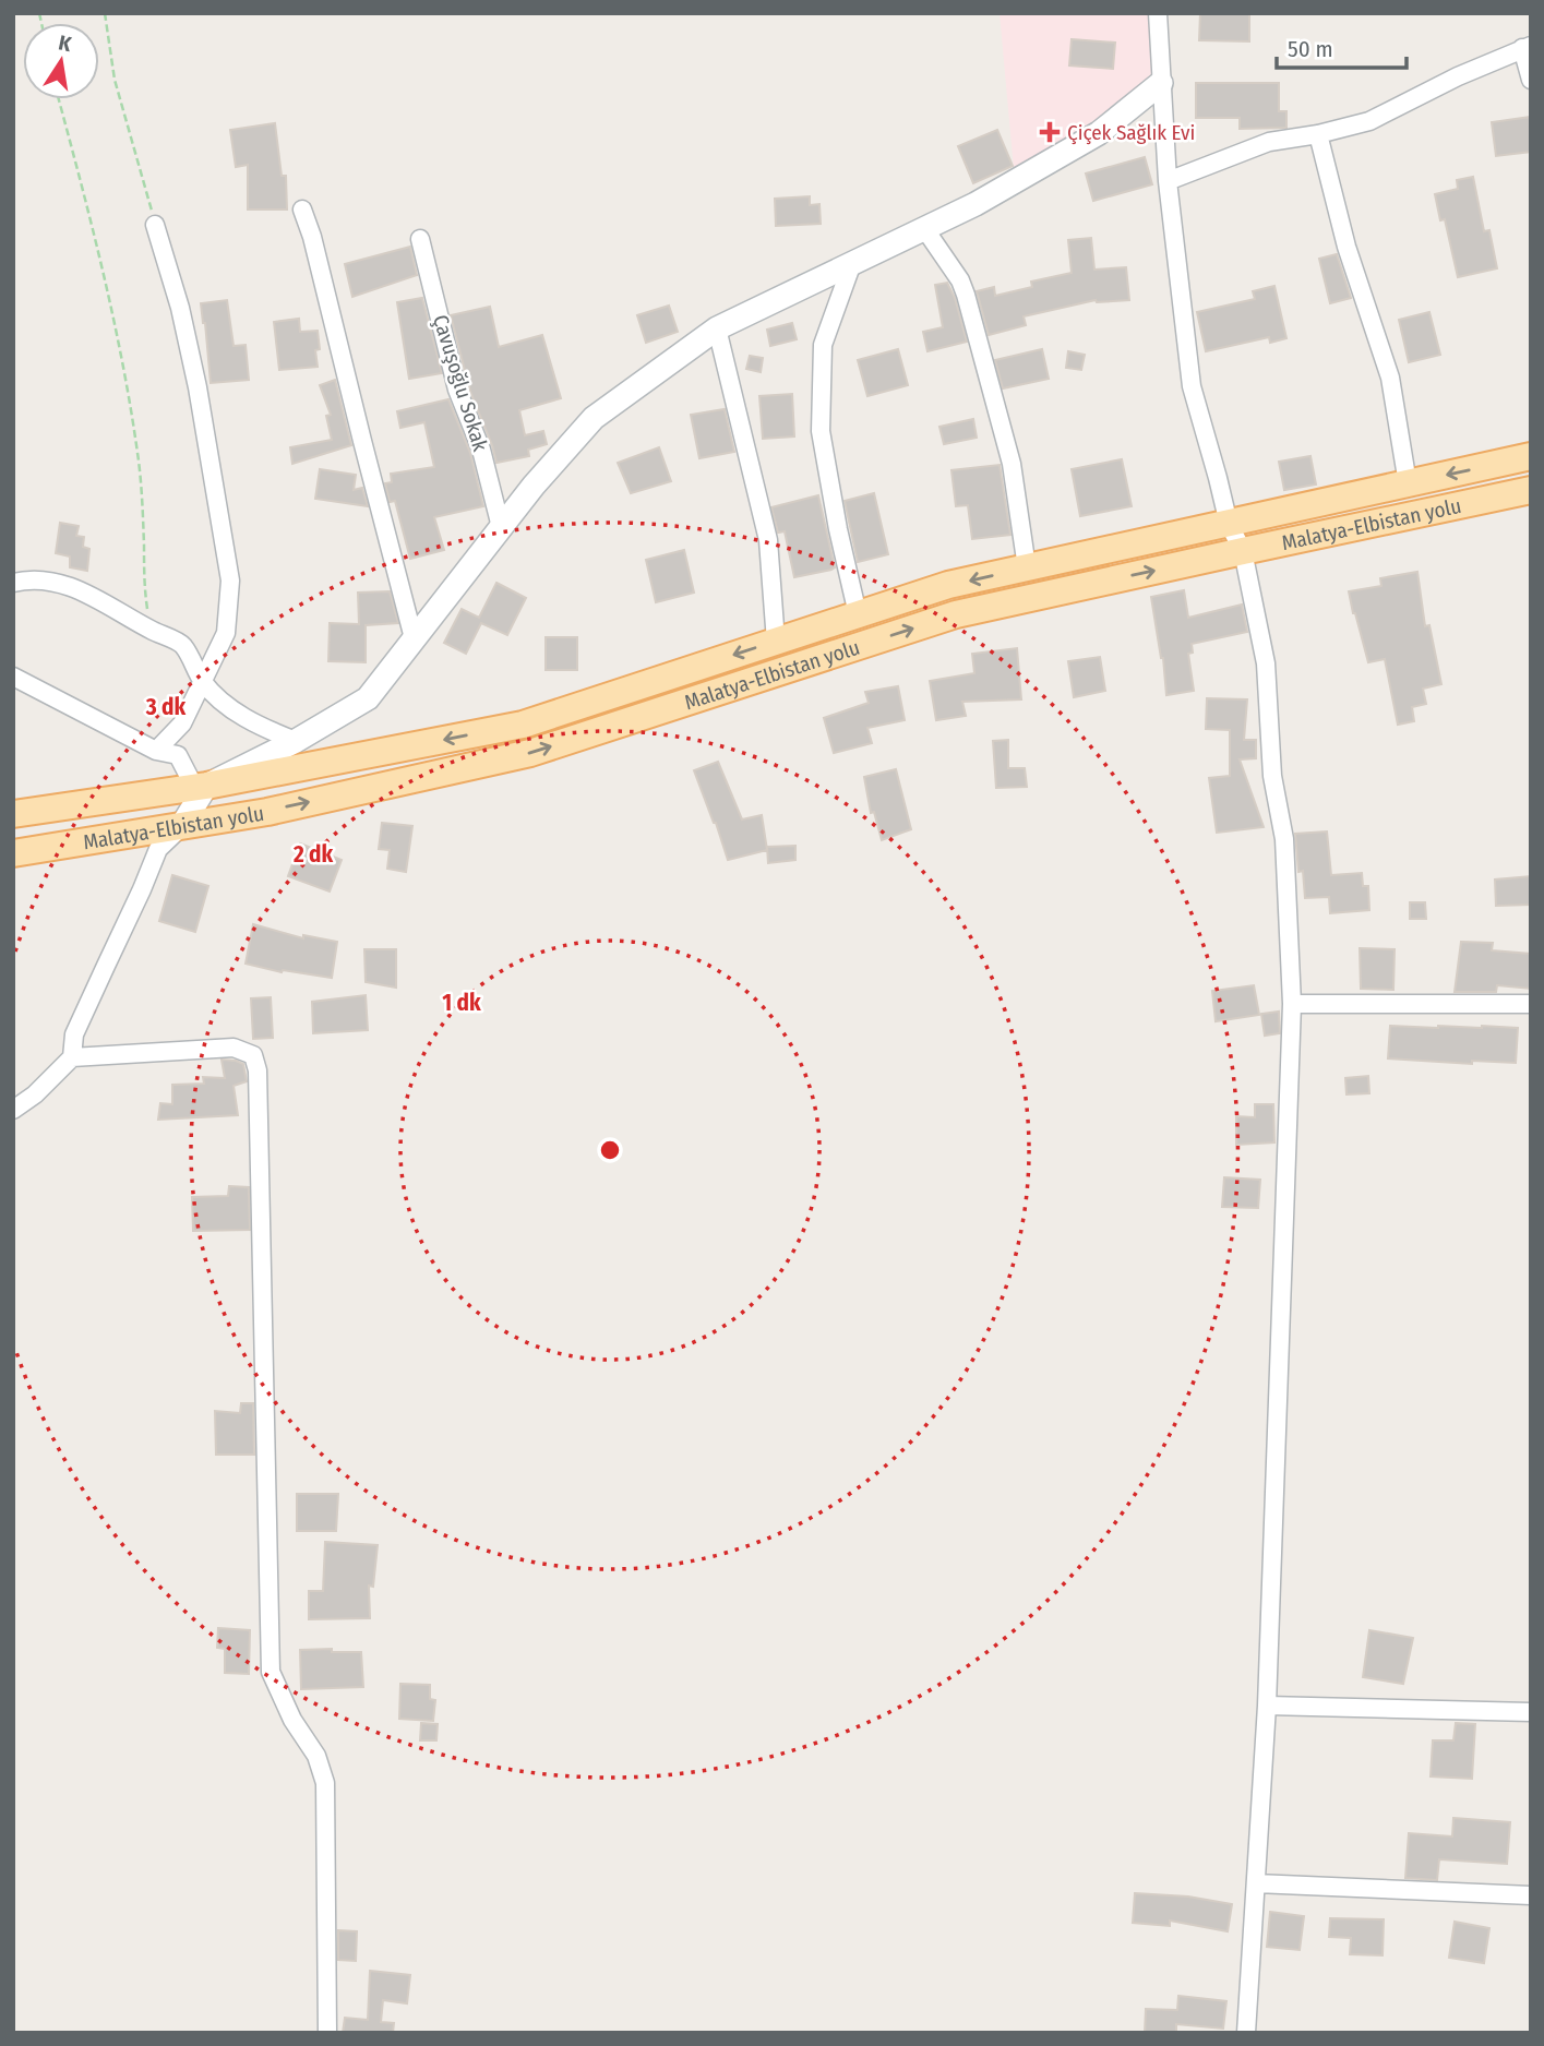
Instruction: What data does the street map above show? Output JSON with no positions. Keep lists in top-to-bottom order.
{
  "streets": {
    "main road": ["Malatya-Elbistan yolu"],
    "street": ["Çavuşoğlu Sokak"]
  },
  "places": {
    "health": ["Çiçek Sağlık Evi"]
  },
  "scale_bar": "50 m",
  "north": "top",
  "rings": ["3 dk", "2 dk", "1 dk"]
}
